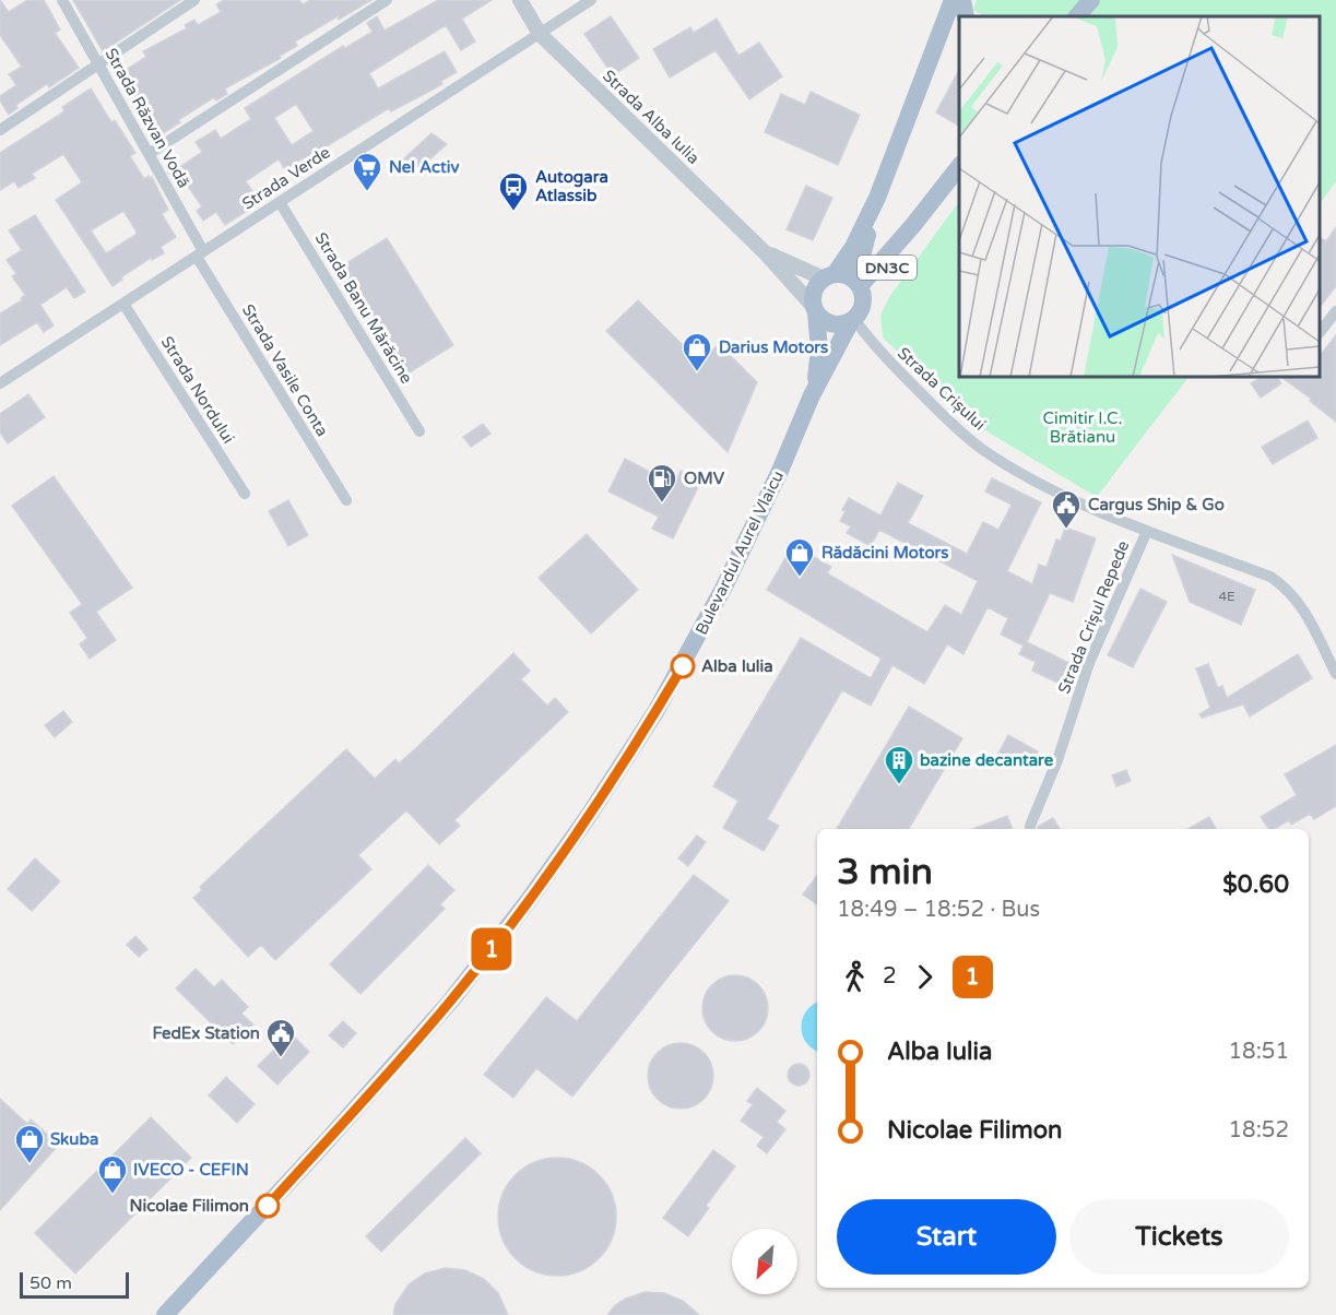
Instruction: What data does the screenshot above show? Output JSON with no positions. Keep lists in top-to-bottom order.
{
  "streets": {
    "main road": ["DN3C", "Bulevardul Aurel Vlaicu"],
    "street": [
      "Strada Alba Iulia",
      "Strada Răzvan Vodă",
      "Strada Verde",
      "Strada Banu Mărăcine",
      "Strada Vasile Conta",
      "Strada Crișului",
      "Strada Nordului",
      "Strada Crișul Repede"
    ]
  },
  "crossings": [
    ["Strada Alba Iulia", "Strada Verde"],
    ["Strada Alba Iulia", "DN3C"],
    ["Strada Alba Iulia", "Strada Crișului"],
    ["Strada Alba Iulia", "Bulevardul Aurel Vlaicu"],
    ["Strada Răzvan Vodă", "Strada Verde"],
    ["Strada Răzvan Vodă", "Strada Vasile Conta"],
    ["Strada Verde", "Strada Banu Mărăcine"],
    ["Strada Verde", "Strada Vasile Conta"],
    ["Strada Verde", "Strada Nordului"],
    ["DN3C", "Strada Crișului"],
    ["DN3C", "Bulevardul Aurel Vlaicu"],
    ["Strada Crișului", "Bulevardul Aurel Vlaicu"],
    ["Strada Crișului", "Strada Crișul Repede"]
  ],
  "parks": ["Cimitir I.C. Brătianu"],
  "places": {
    "supermarket": ["Nel Activ"],
    "bus stop": ["Autogara Atlassib"],
    "shop": [
      "Darius Motors",
      "Rădăcini Motors",
      "Skuba",
      "IVECO - CEFIN"
    ],
    "fuel station": ["OMV"],
    "public building": ["Cargus Ship & Go", "FedEx Station"],
    "other": ["Alba Iulia", "Nicolae Filimon"],
    "building": ["bazine decantare"]
  },
  "lines": ["bus line 1"],
  "house_numbers": ["4E"],
  "scale_bar": "50 m",
  "north": "bottom left",
  "page": {
    "on_map": "1",
    "heading": ["3 min", "18:49 – 18:52 · Bus", "$0.60"],
    "legs": ["2", "1"],
    "list": [
      {
        "name": "Alba Iulia",
        "value": "18:51"
      },
      {
        "name": "Nicolae Filimon",
        "value": "18:52"
      }
    ],
    "buttons": ["Start", "Tickets"],
    "scale": "50 m"
  }
}
